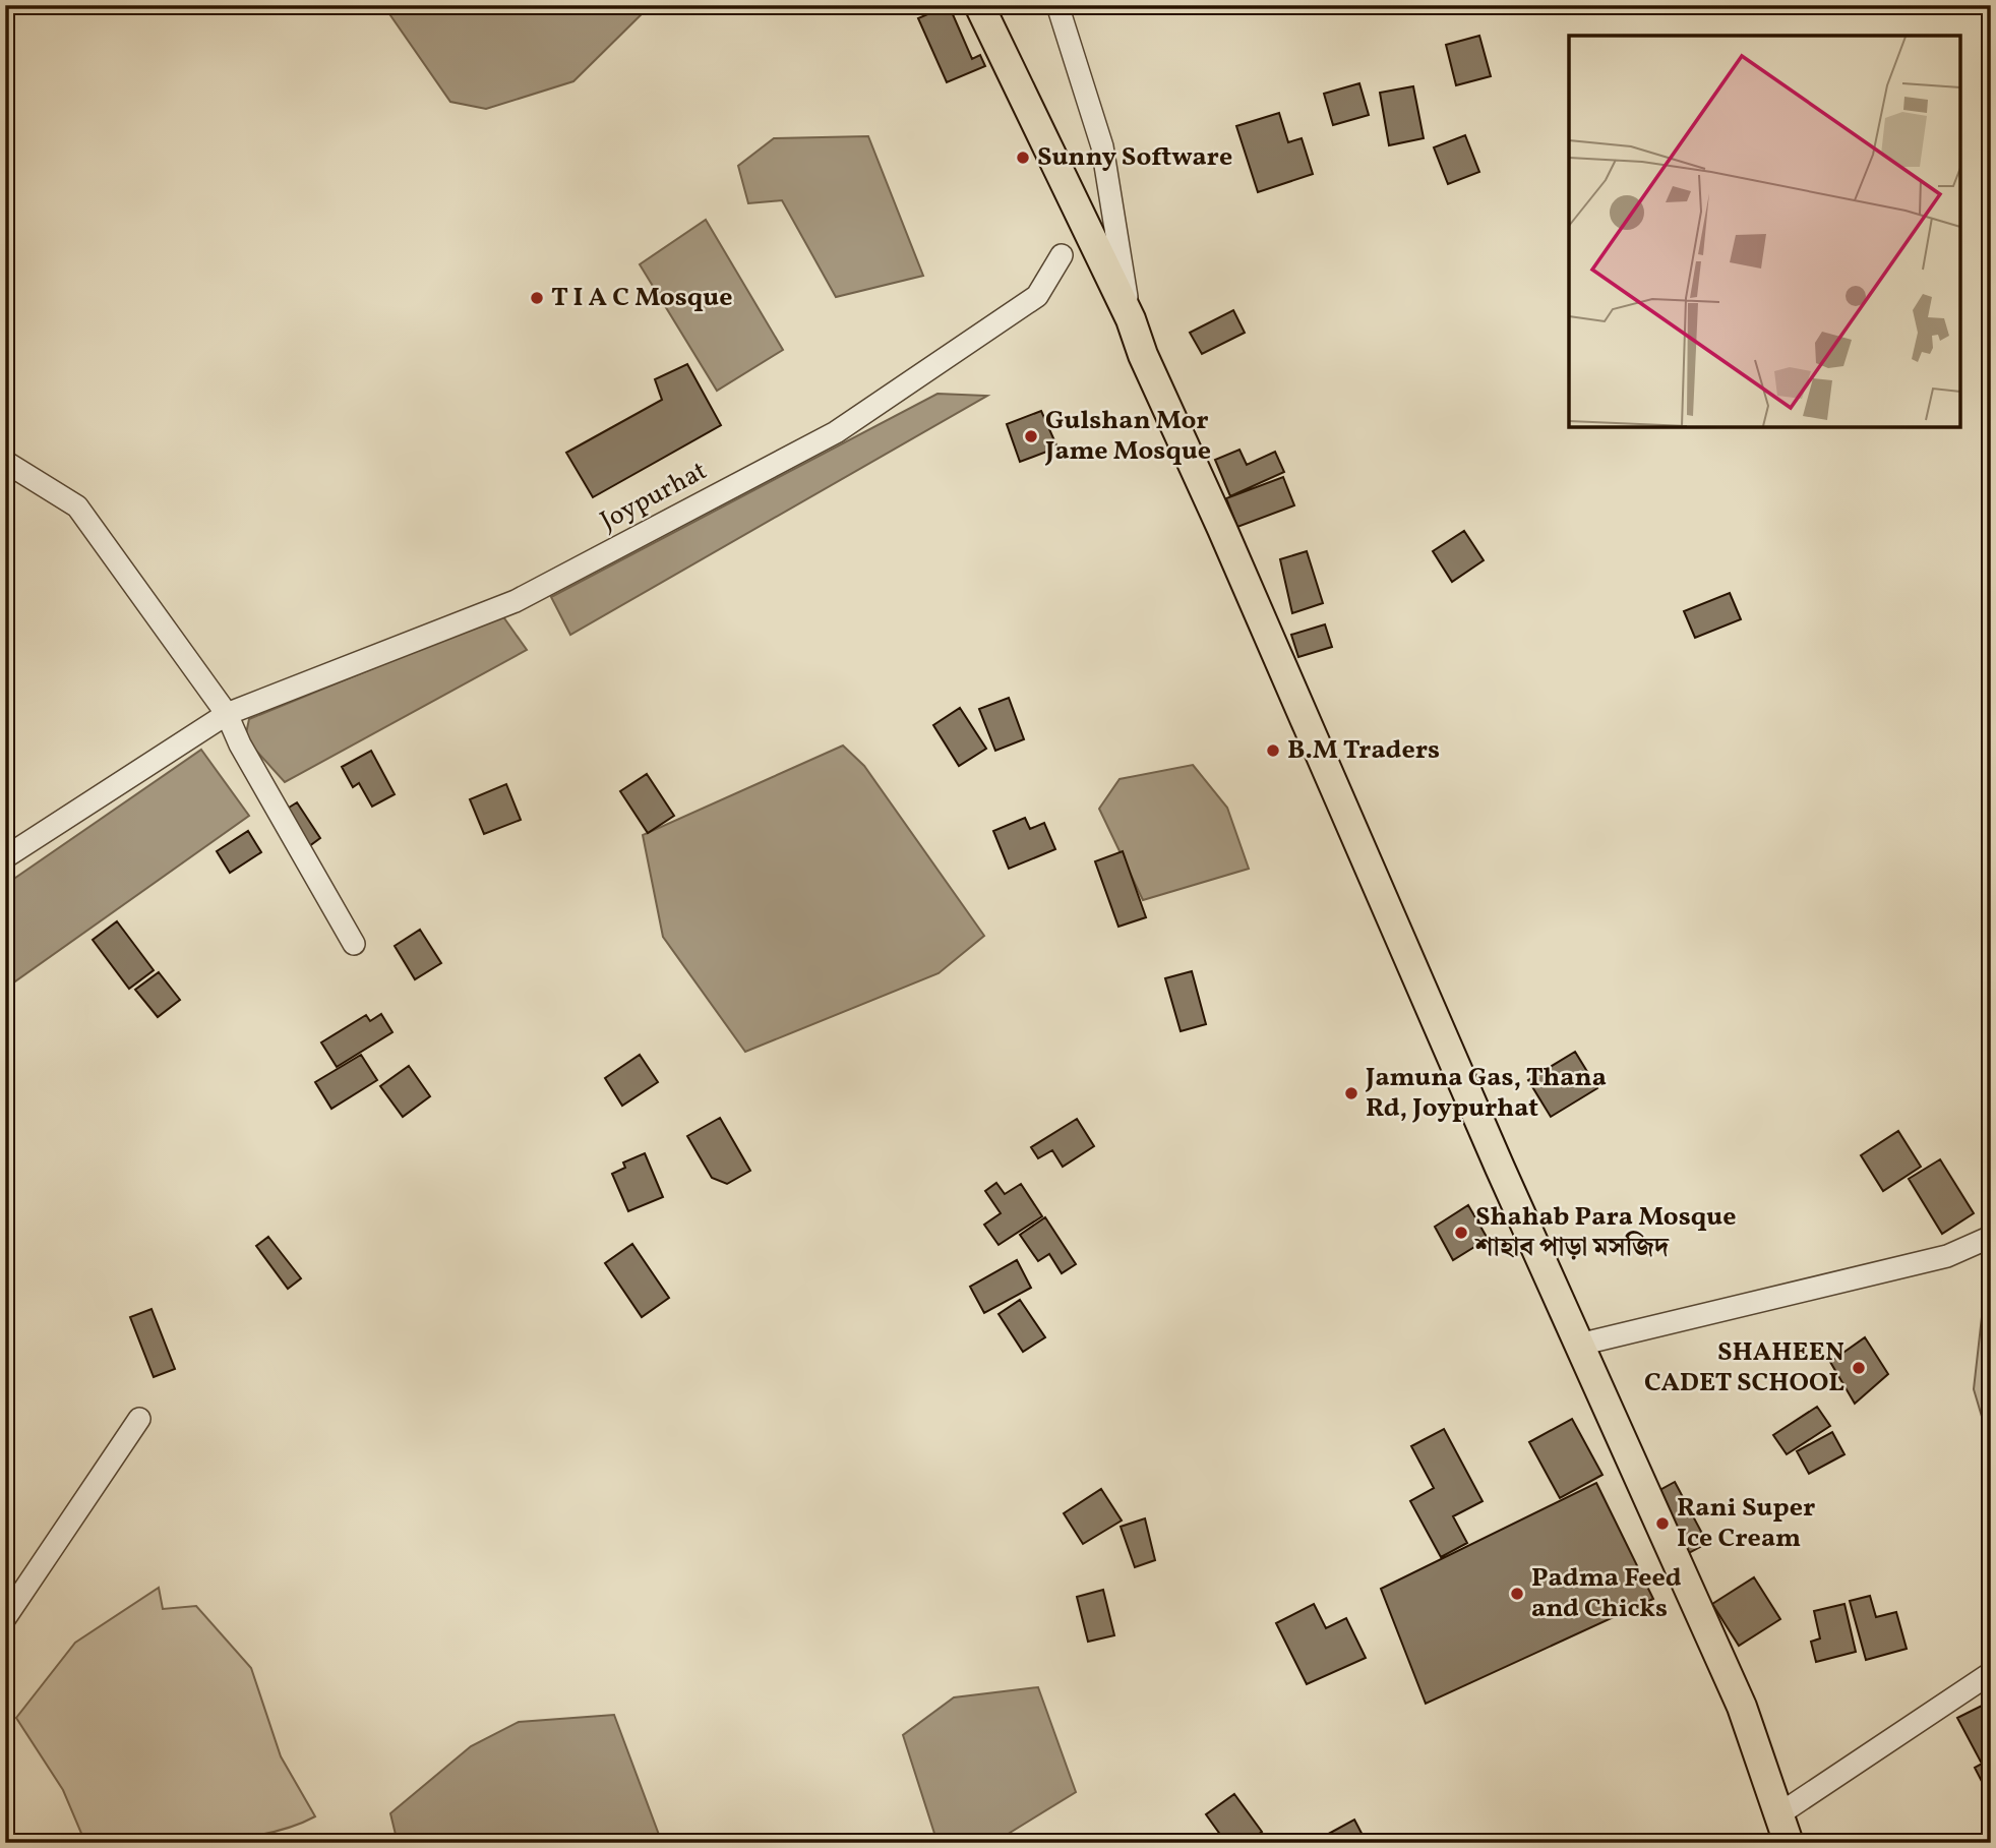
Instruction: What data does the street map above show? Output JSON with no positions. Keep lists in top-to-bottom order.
{
  "streets": {
    "street": ["Joypurhat"]
  },
  "places": [
    "Sunny Software",
    "T I A C Mosque",
    "Gulshan Mor Jame Mosque",
    "B.M Traders",
    "Jamuna Gas, Thana Rd, Joypurhat",
    "Shahab Para Mosque শাহাব পাড়া মসজিদ",
    "SHAHEEN CADET SCHOOL",
    "Rani Super Ice Cream",
    "Padma Feed and Chicks"
  ]
}
